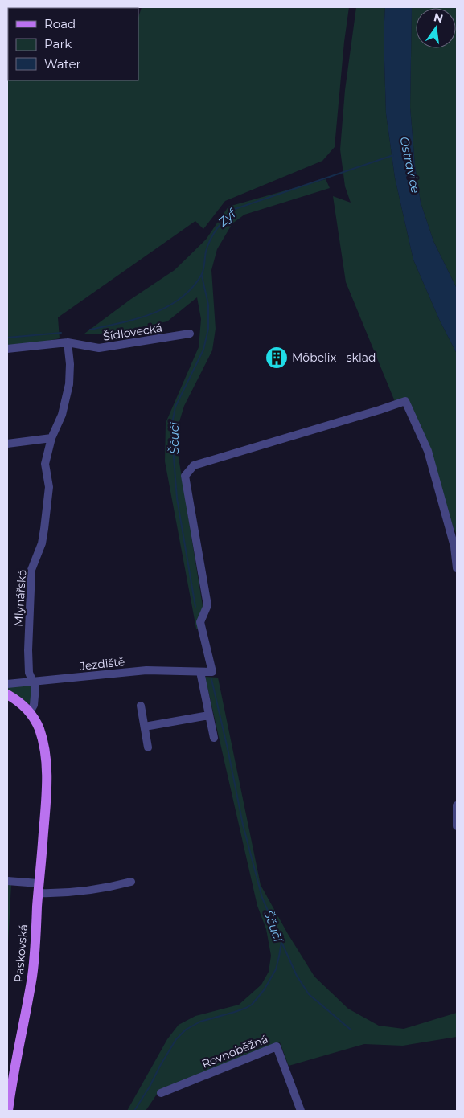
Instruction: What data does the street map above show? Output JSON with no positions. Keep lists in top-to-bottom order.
{
  "streets": {
    "main road": ["Paskovská"],
    "street": [
      "Šídlovecká",
      "Mlynářská",
      "Jezdiště",
      "Rovnoběžná"
    ]
  },
  "crossings": [
    ["Šídlovecká", "Mlynářská"],
    ["Mlynářská", "Jezdiště"],
    ["Mlynářská", "Paskovská"]
  ],
  "water": ["Ostravice", "Zyf", "Ščučí"],
  "places": {
    "building": ["Möbelix - sklad"]
  },
  "legend": ["Road", "Park", "Water"],
  "north": "top"
}
